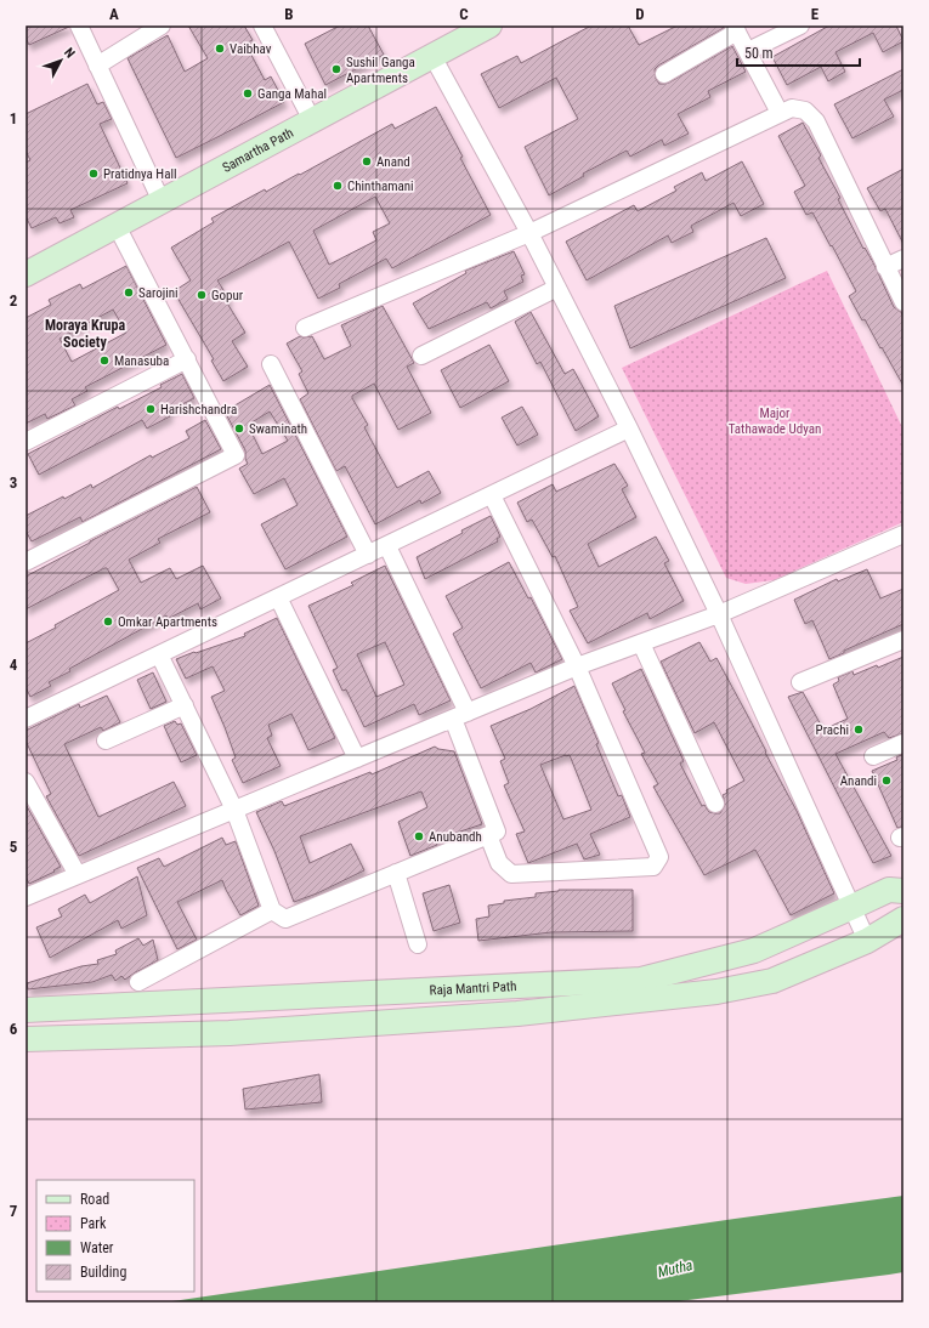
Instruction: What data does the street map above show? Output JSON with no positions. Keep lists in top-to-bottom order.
{
  "streets": {
    "main road": ["Samartha Path", "Raja Mantri Path"]
  },
  "districts": ["Moraya Krupa Society"],
  "water": ["Mutha"],
  "parks": ["Major Tathawade Udyan"],
  "places": [
    "Vaibhav",
    "Sushil Ganga Apartments",
    "Ganga Mahal",
    "Anand",
    "Pratidnya Hall",
    "Chinthamani",
    "Sarojini",
    "Gopur",
    "Manasuba",
    "Harishchandra",
    "Swaminath",
    "Omkar Apartments",
    "Prachi",
    "Anandi",
    "Anubandh"
  ],
  "legend": [
    "Road",
    "Park",
    "Water",
    "Building"
  ],
  "scale_bar": "50 m",
  "north": "top right",
  "grid": {
    "columns": [
      "A",
      "B",
      "C",
      "D",
      "E"
    ],
    "rows": [
      "1",
      "2",
      "3",
      "4",
      "5",
      "6",
      "7"
    ]
  }
}
